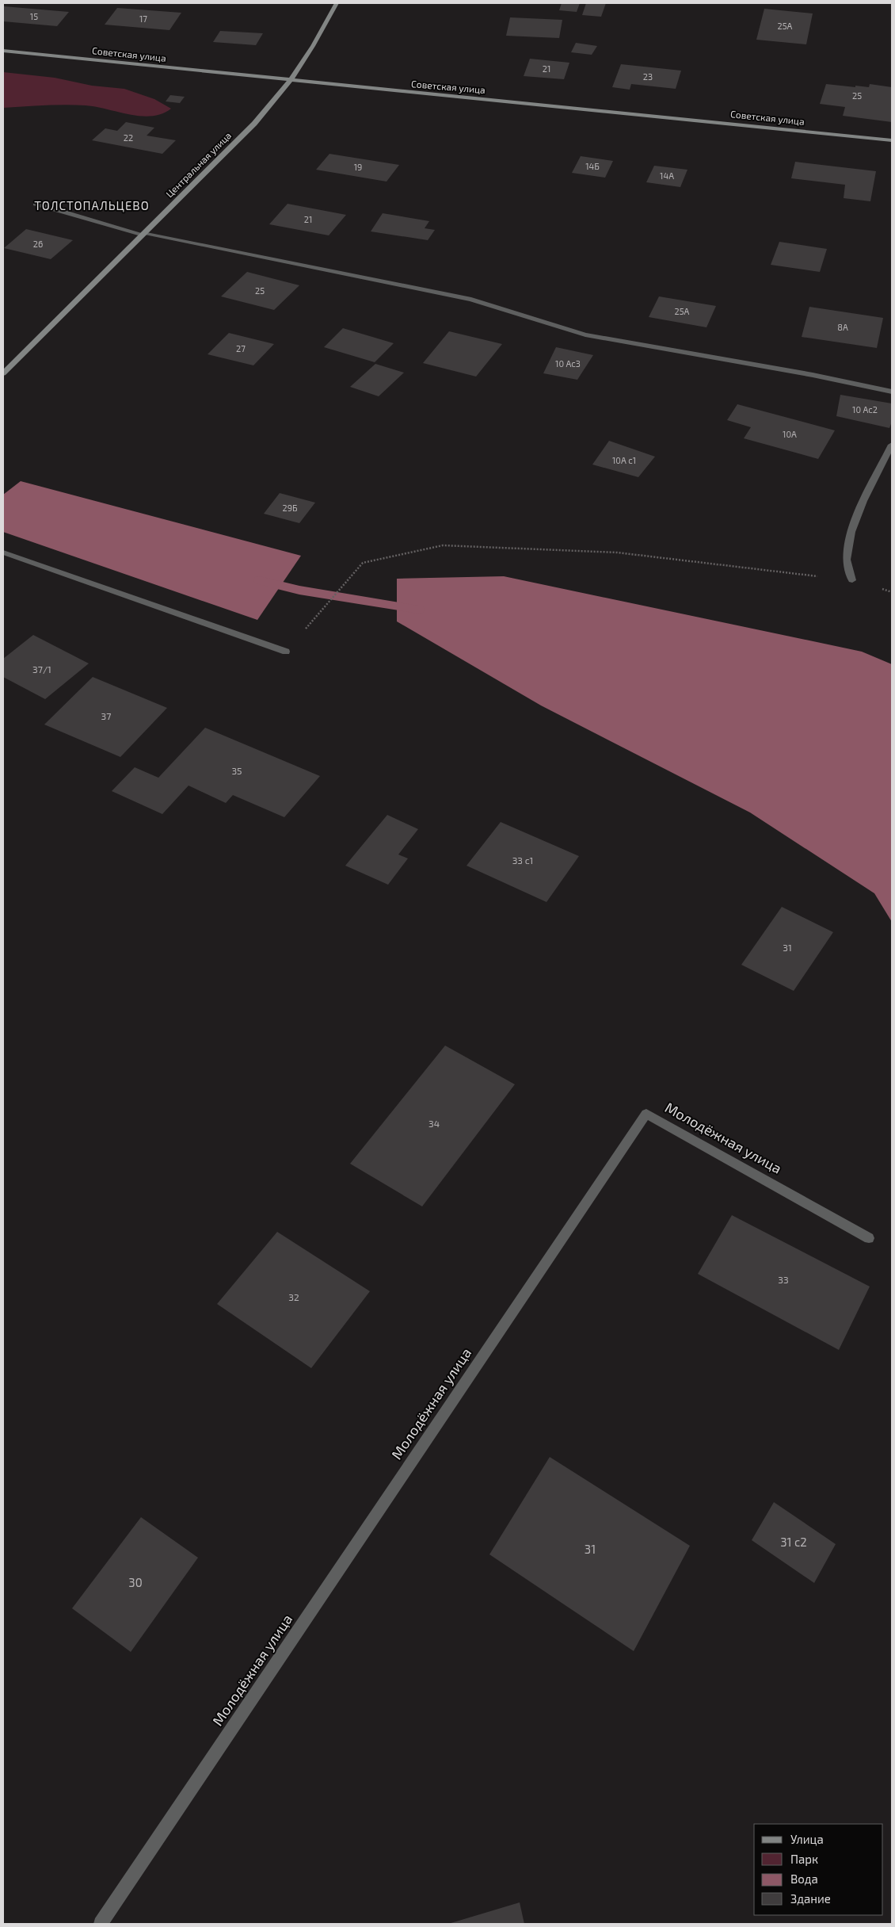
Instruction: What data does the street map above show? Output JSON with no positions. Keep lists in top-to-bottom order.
{
  "streets": {
    "street": ["Советская улица", "Центральная улица", "Молодёжная улица"]
  },
  "crossings": [
    ["Советская улица", "Центральная улица"]
  ],
  "districts": ["ТОЛСТОПАЛЬЦЕВО"],
  "house_numbers": [
    "15",
    "17",
    "25А",
    "21",
    "23",
    "25",
    "22",
    "14Б",
    "19",
    "14А",
    "21",
    "26",
    "25",
    "25А",
    "8А",
    "27",
    "10 Ас3",
    "10 Ас2",
    "10А",
    "10А с1",
    "29Б",
    "37/1",
    "37",
    "35",
    "33 с1",
    "31",
    "34",
    "33",
    "32",
    "31 с2",
    "31",
    "30"
  ],
  "legend": [
    "Улица",
    "Парк",
    "Вода",
    "Здание"
  ]
}
